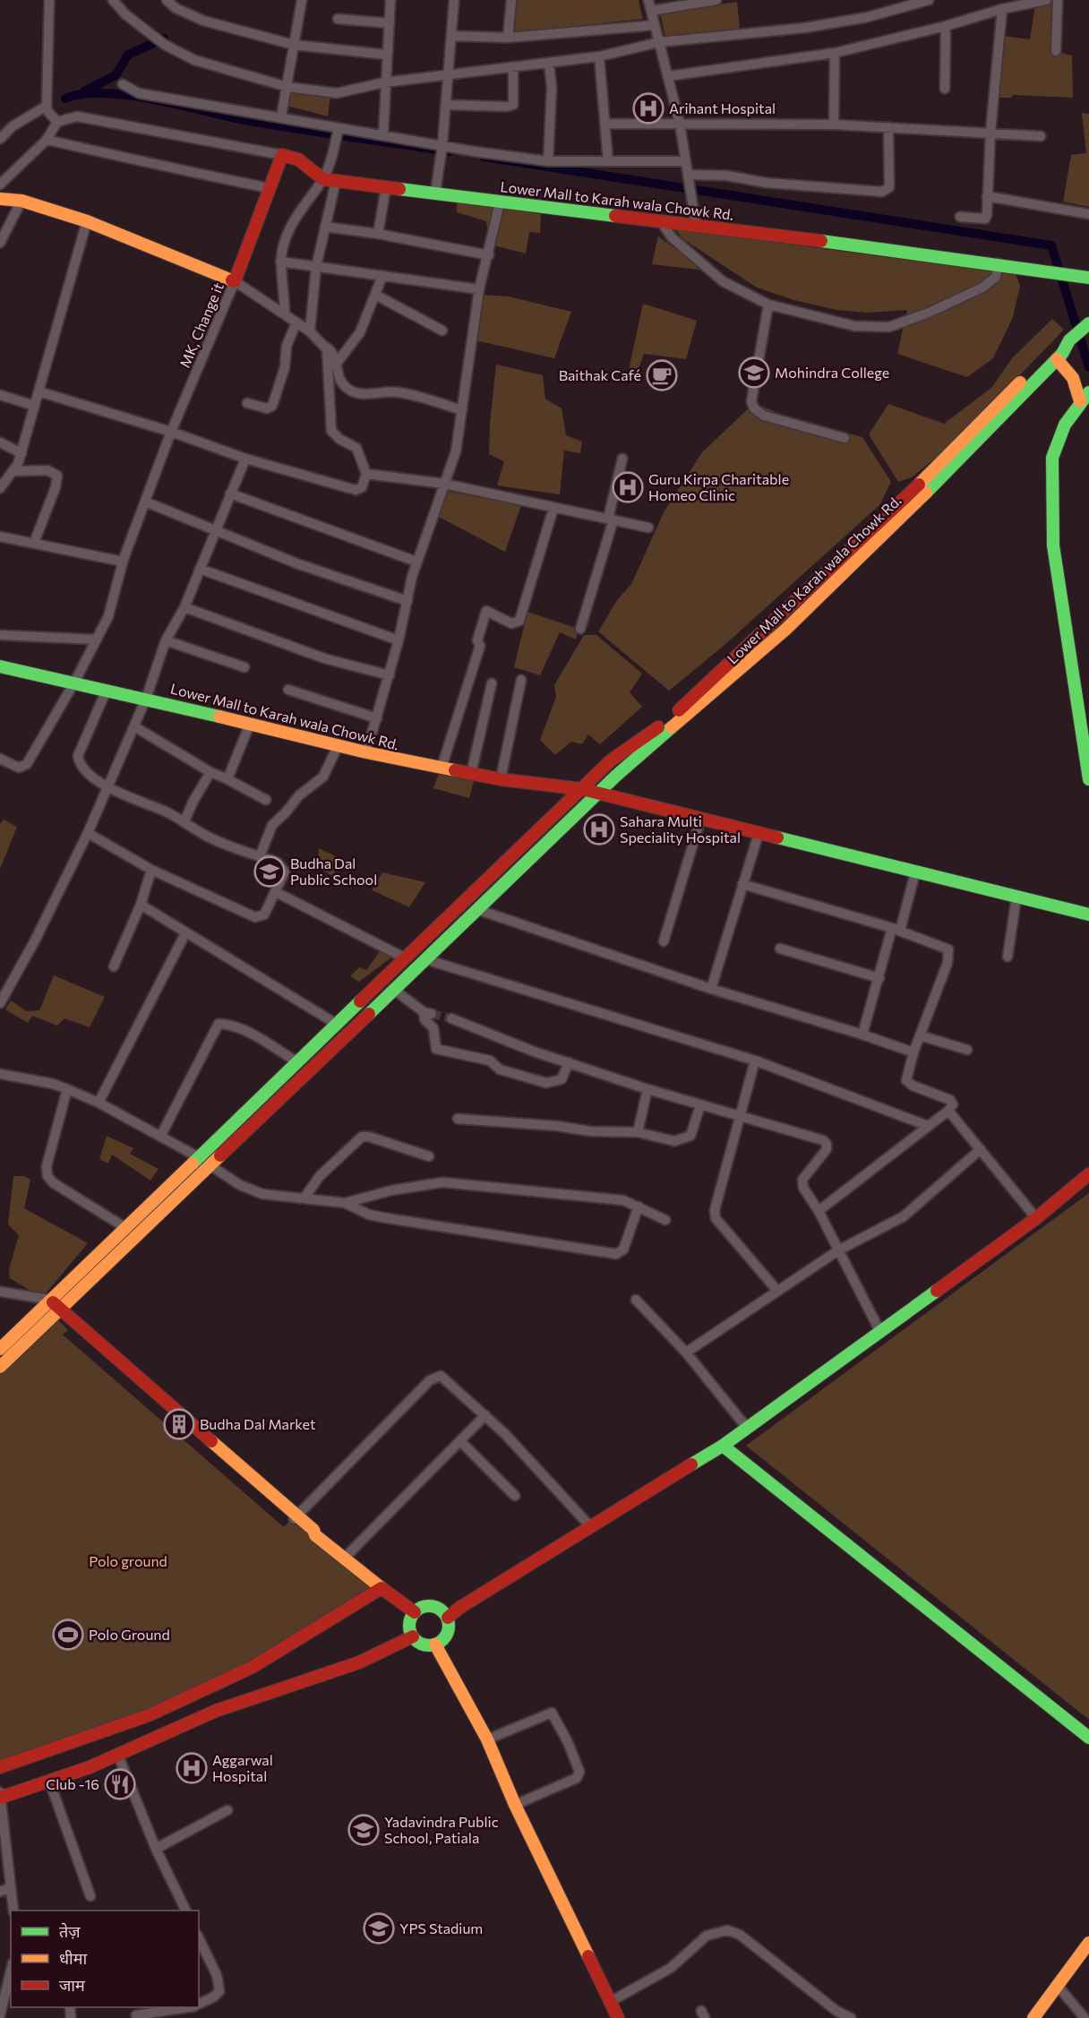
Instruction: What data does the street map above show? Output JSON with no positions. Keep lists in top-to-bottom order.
{
  "streets": {
    "main road": ["Lower Mall to Karah wala Chowk Rd."],
    "street": ["MK, Change it"]
  },
  "crossings": [
    ["Lower Mall to Karah wala Chowk Rd.", "MK, Change it"]
  ],
  "parks": ["Polo ground"],
  "places": {
    "hospital": [
      "Arihant Hospital",
      "Guru Kirpa Charitable Homeo Clinic",
      "Sahara Multi Speciality Hospital",
      "Aggarwal Hospital"
    ],
    "school or university": [
      "Mohindra College",
      "Budha Dal Public School",
      "Yadavindra Public School, Patiala",
      "YPS Stadium"
    ],
    "cafe": ["Baithak Café"],
    "building": ["Budha Dal Market"],
    "sports": ["Polo Ground"],
    "restaurant": ["Club -16"]
  },
  "legend": ["तेज़", "धीमा", "जाम"]
}
